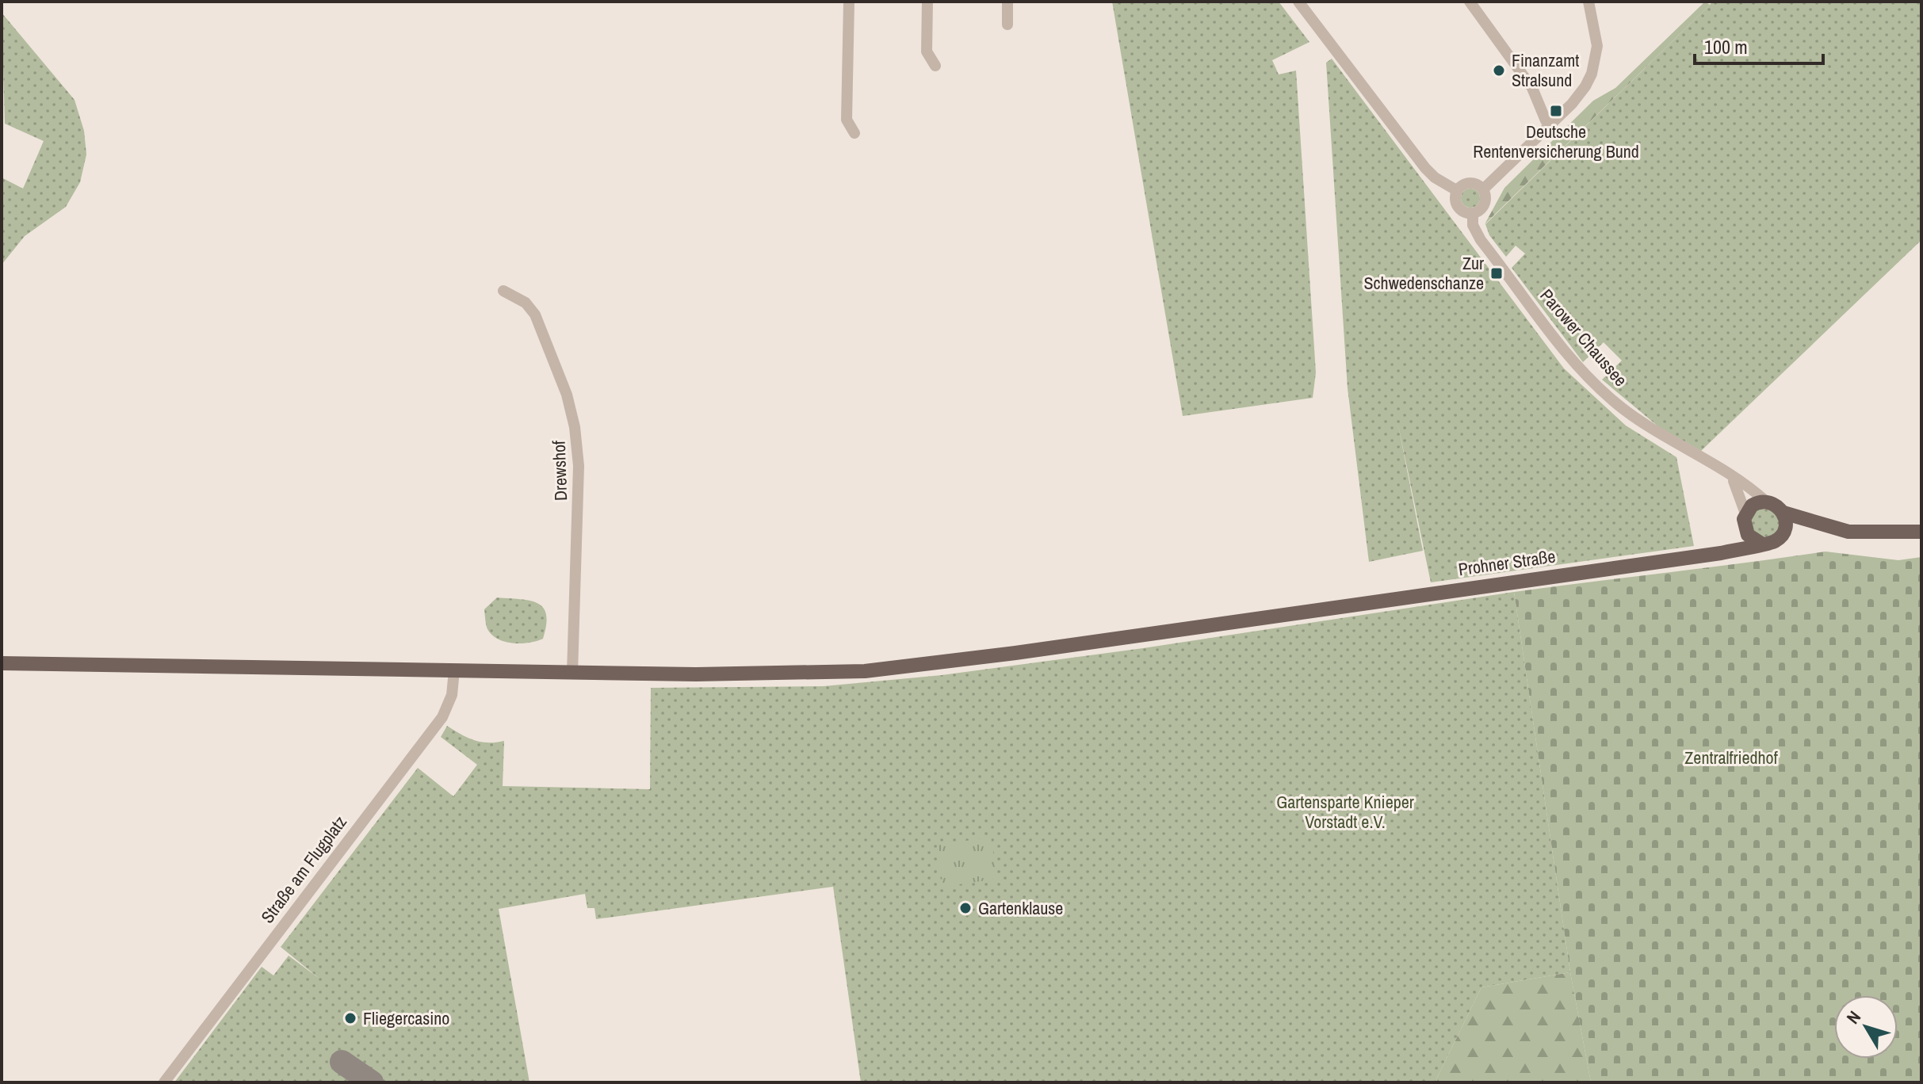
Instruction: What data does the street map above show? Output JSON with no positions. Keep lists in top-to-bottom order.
{
  "streets": {
    "main road": ["Parower Chaussee", "Prohner Straße"],
    "street": ["Drewshof", "Straße am Flugplatz"]
  },
  "crossings": [
    ["Parower Chaussee", "Prohner Straße"],
    ["Drewshof", "Prohner Straße"],
    ["Prohner Straße", "Straße am Flugplatz"]
  ],
  "parks": ["Zentralfriedhof", "Gartensparte Knieper Vorstadt e.V."],
  "places": {
    "other": ["Finanzamt Stralsund", "Gartenklause", "Fliegercasino"],
    "transit": ["Deutsche Rentenversicherung Bund", "Zur Schwedenschanze"]
  },
  "scale_bar": "100 m",
  "north": "top left"
}
